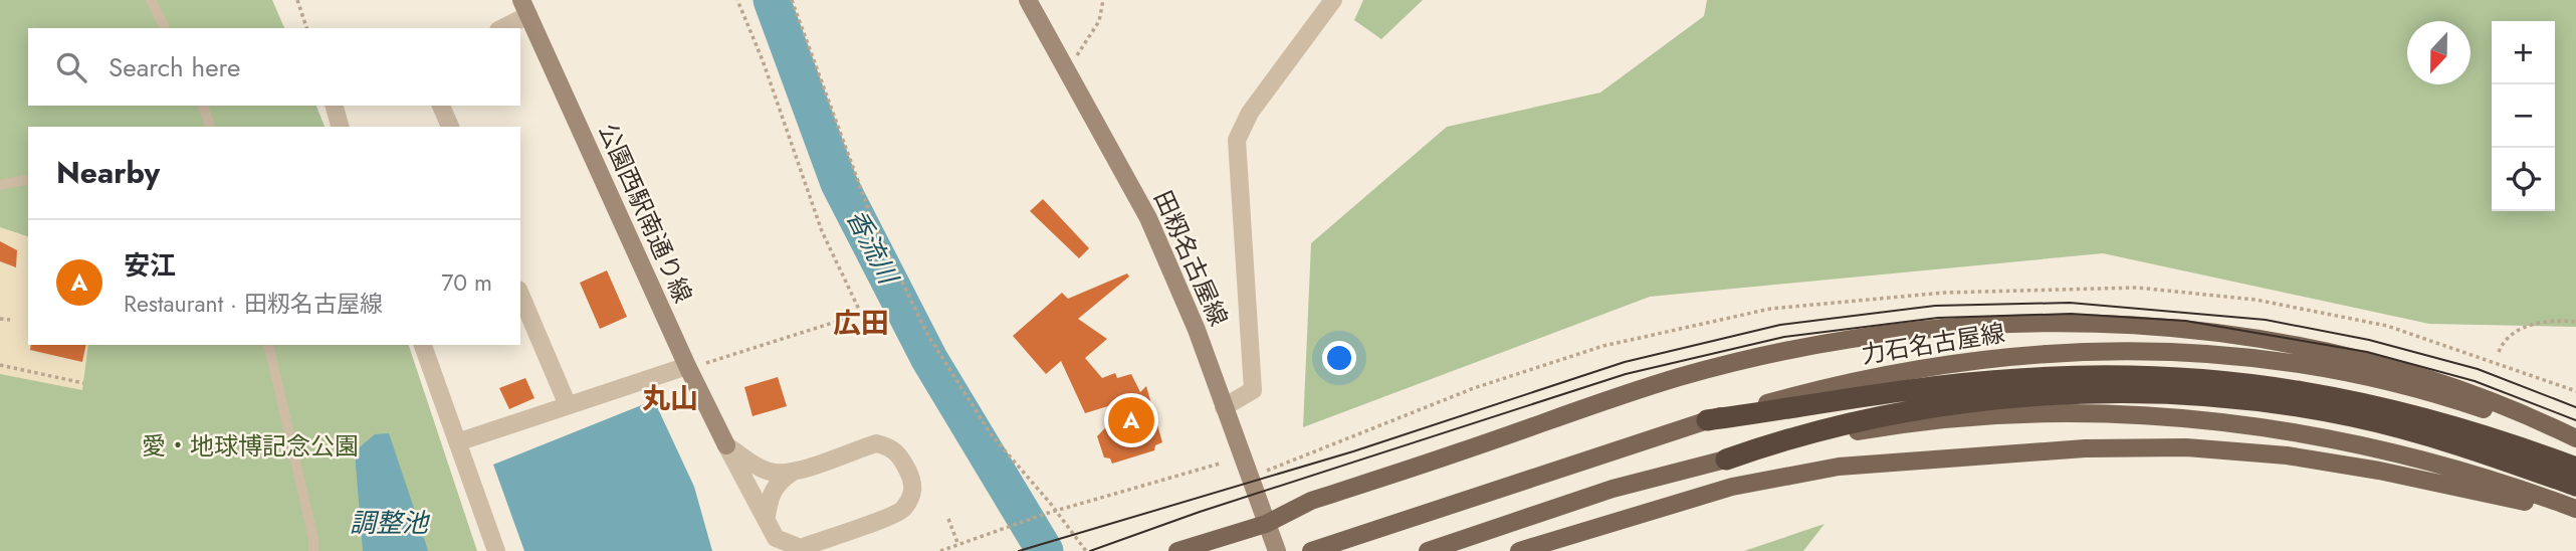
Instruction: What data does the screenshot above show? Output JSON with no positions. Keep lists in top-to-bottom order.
{
  "streets": {
    "main road": ["公園西駅南通り線", "田籾名古屋線", "力石名古屋線"]
  },
  "districts": ["広田", "丸山"],
  "water": ["香流川", "調整池"],
  "parks": ["愛・地球博記念公園"],
  "north": "bottom",
  "page": {
    "map_buttons": ["+", "−"],
    "search": "Search here",
    "heading": "Nearby",
    "list": [
      {
        "mark": "A",
        "name": "安江",
        "note": "Restaurant · 田籾名古屋線",
        "value": "70 m"
      }
    ],
    "pins": "A"
  }
}
